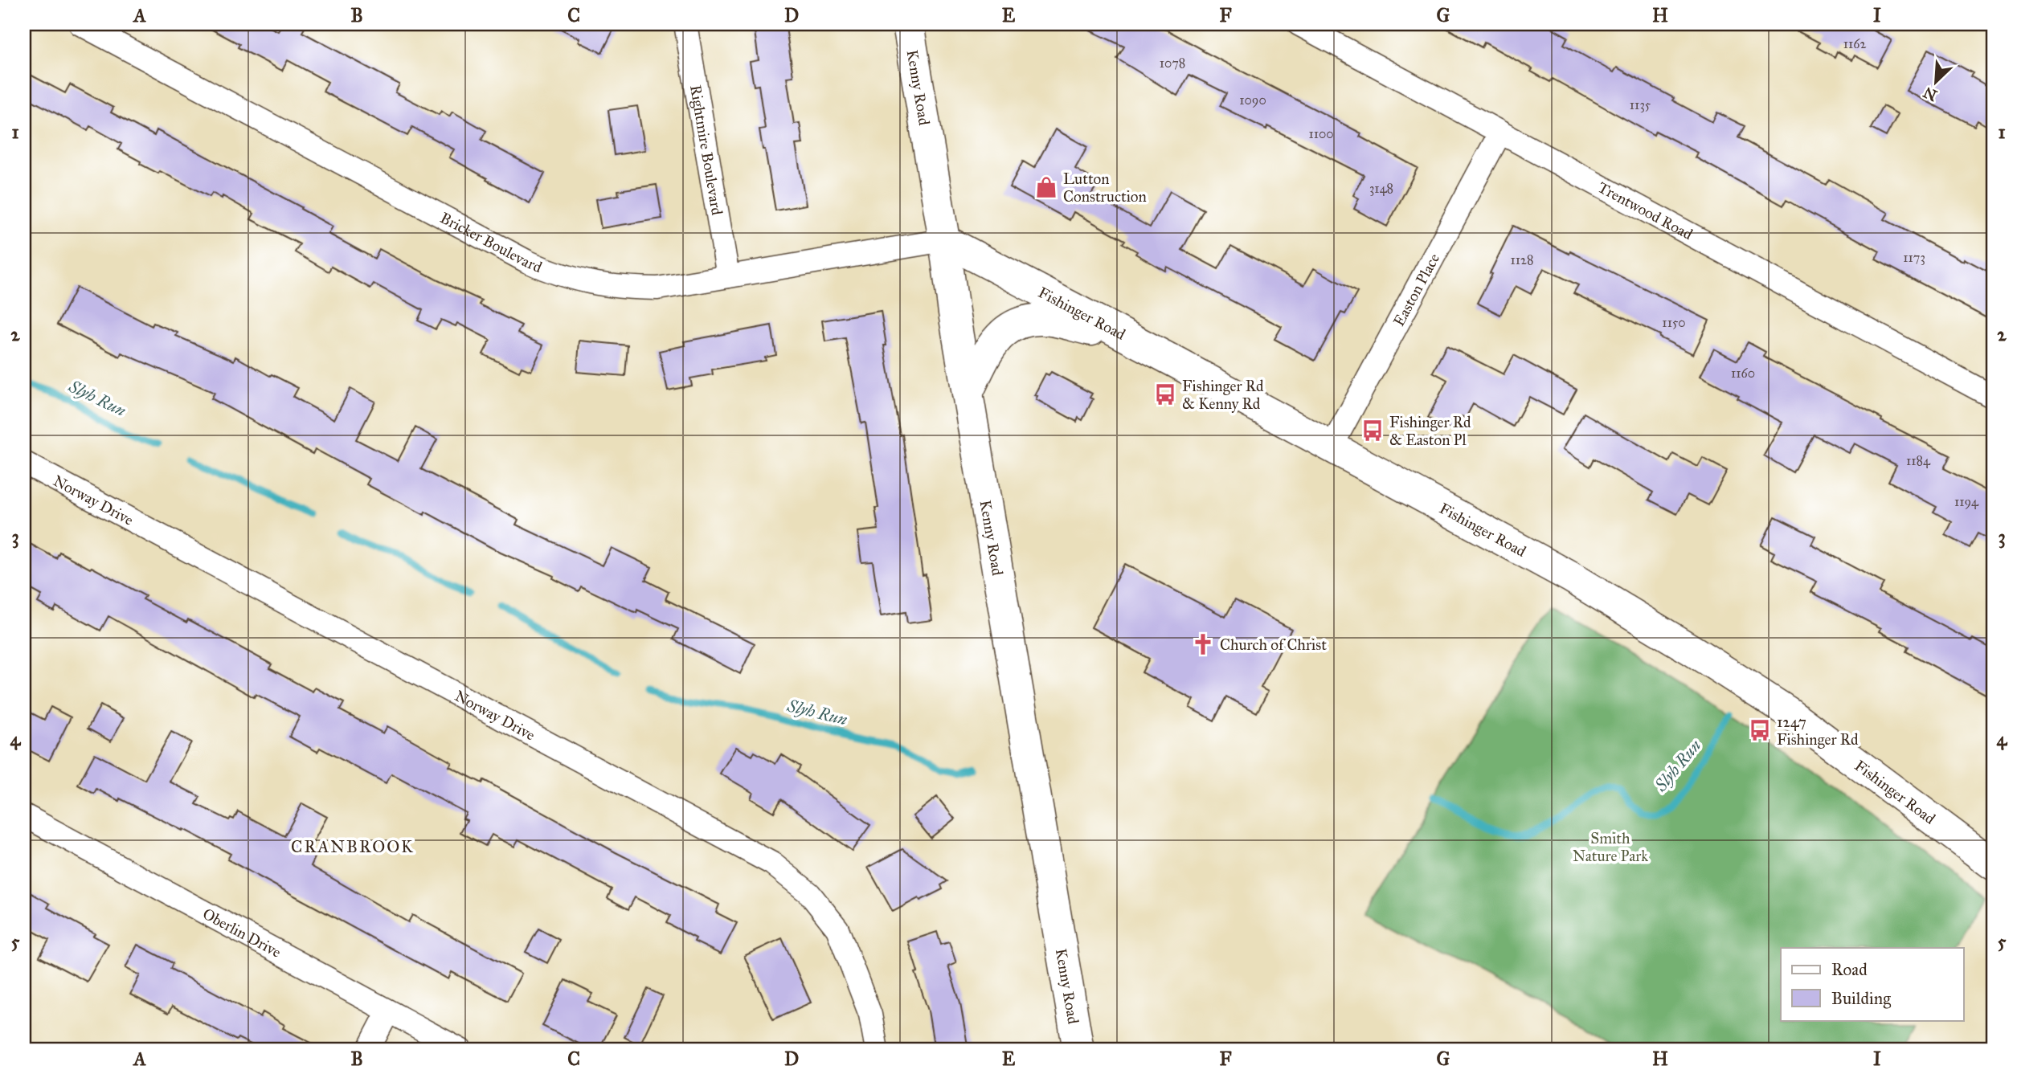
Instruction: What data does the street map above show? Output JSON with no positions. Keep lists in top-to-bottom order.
{
  "streets": {
    "main road": ["Kenny Road", "Fishinger Road"],
    "street": [
      "Rightmire Boulevard",
      "Trentwood Road",
      "Bricker Boulevard",
      "Easton Place",
      "Norway Drive",
      "Oberlin Drive"
    ]
  },
  "crossings": [
    ["Kenny Road", "Bricker Boulevard"],
    ["Kenny Road", "Fishinger Road"],
    ["Rightmire Boulevard", "Bricker Boulevard"],
    ["Trentwood Road", "Easton Place"],
    ["Bricker Boulevard", "Fishinger Road"],
    ["Easton Place", "Fishinger Road"]
  ],
  "districts": ["CRANBROOK"],
  "water": ["Slyh Run"],
  "parks": ["Smith Nature Park"],
  "places": {
    "shop": ["Lutton Construction"],
    "bus stop": ["Fishinger Rd & Kenny Rd", "Fishinger Rd & Easton Pl", "1247 Fishinger Rd"],
    "church": ["Church of Christ"]
  },
  "house_numbers": [
    "1162",
    "1078",
    "1090",
    "1135",
    "1100",
    "3148",
    "1173",
    "1128",
    "1150",
    "1160",
    "1184",
    "1194"
  ],
  "legend": ["Road", "Building"],
  "north": "bottom left",
  "grid": {
    "columns": [
      "A",
      "B",
      "C",
      "D",
      "E",
      "F",
      "G",
      "H",
      "I"
    ],
    "rows": [
      "1",
      "2",
      "3",
      "4",
      "5"
    ]
  }
}
